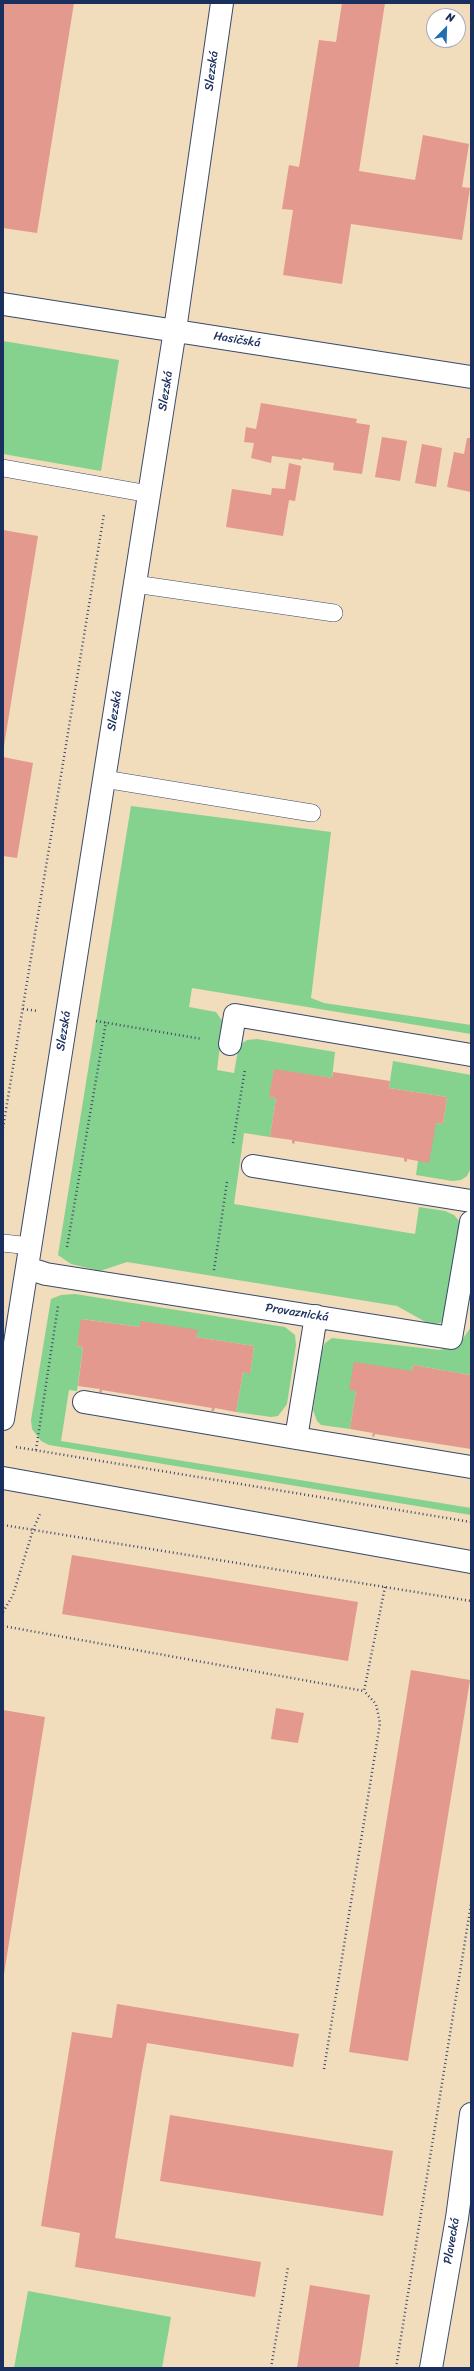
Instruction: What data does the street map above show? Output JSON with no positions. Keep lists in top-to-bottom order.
{
  "streets": {
    "street": [
      "Slezská",
      "Hasičská",
      "Provaznická",
      "Plavecká"
    ]
  },
  "crossings": [
    ["Slezská", "Hasičská"],
    ["Slezská", "Provaznická"]
  ],
  "north": "top right"
}
